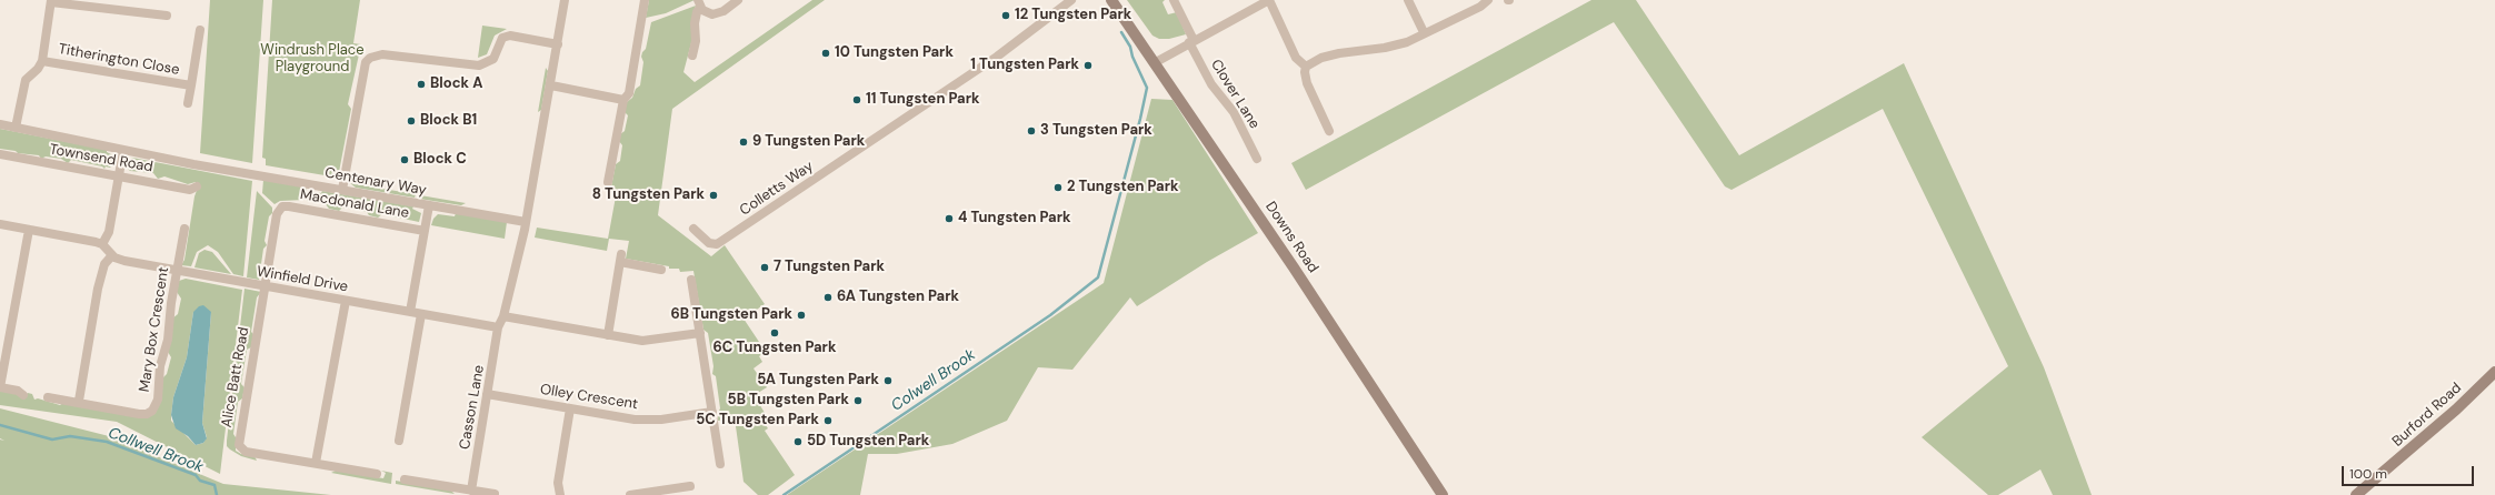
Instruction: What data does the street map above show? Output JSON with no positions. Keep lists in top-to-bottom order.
{
  "streets": {
    "street": [
      "Titherington Close",
      "Clover Lane",
      "Townsend Road",
      "Centenary Way",
      "Colletts Way",
      "Macdonald Lane",
      "Downs Road",
      "Winfield Drive",
      "Mary Box Crescent",
      "Alice Batt Road",
      "Olley Crescent",
      "Casson Lane",
      "Burford Road"
    ]
  },
  "crossings": [
    ["Macdonald Lane", "Winfield Drive"],
    ["Macdonald Lane", "Alice Batt Road"],
    ["Winfield Drive", "Mary Box Crescent"],
    ["Winfield Drive", "Alice Batt Road"],
    ["Winfield Drive", "Casson Lane"],
    ["Olley Crescent", "Casson Lane"]
  ],
  "water": ["Colwell Brook", "Collwell Brook"],
  "parks": ["Windrush Place Playground"],
  "places": [
    "12 Tungsten Park",
    "10 Tungsten Park",
    "1 Tungsten Park",
    "Block A",
    "11 Tungsten Park",
    "Block B1",
    "3 Tungsten Park",
    "9 Tungsten Park",
    "Block C",
    "2 Tungsten Park",
    "8 Tungsten Park",
    "4 Tungsten Park",
    "7 Tungsten Park",
    "6A Tungsten Park",
    "6B Tungsten Park",
    "6C Tungsten Park",
    "5A Tungsten Park",
    "5B Tungsten Park",
    "5C Tungsten Park",
    "5D Tungsten Park"
  ],
  "scale_bar": "100 m"
}
